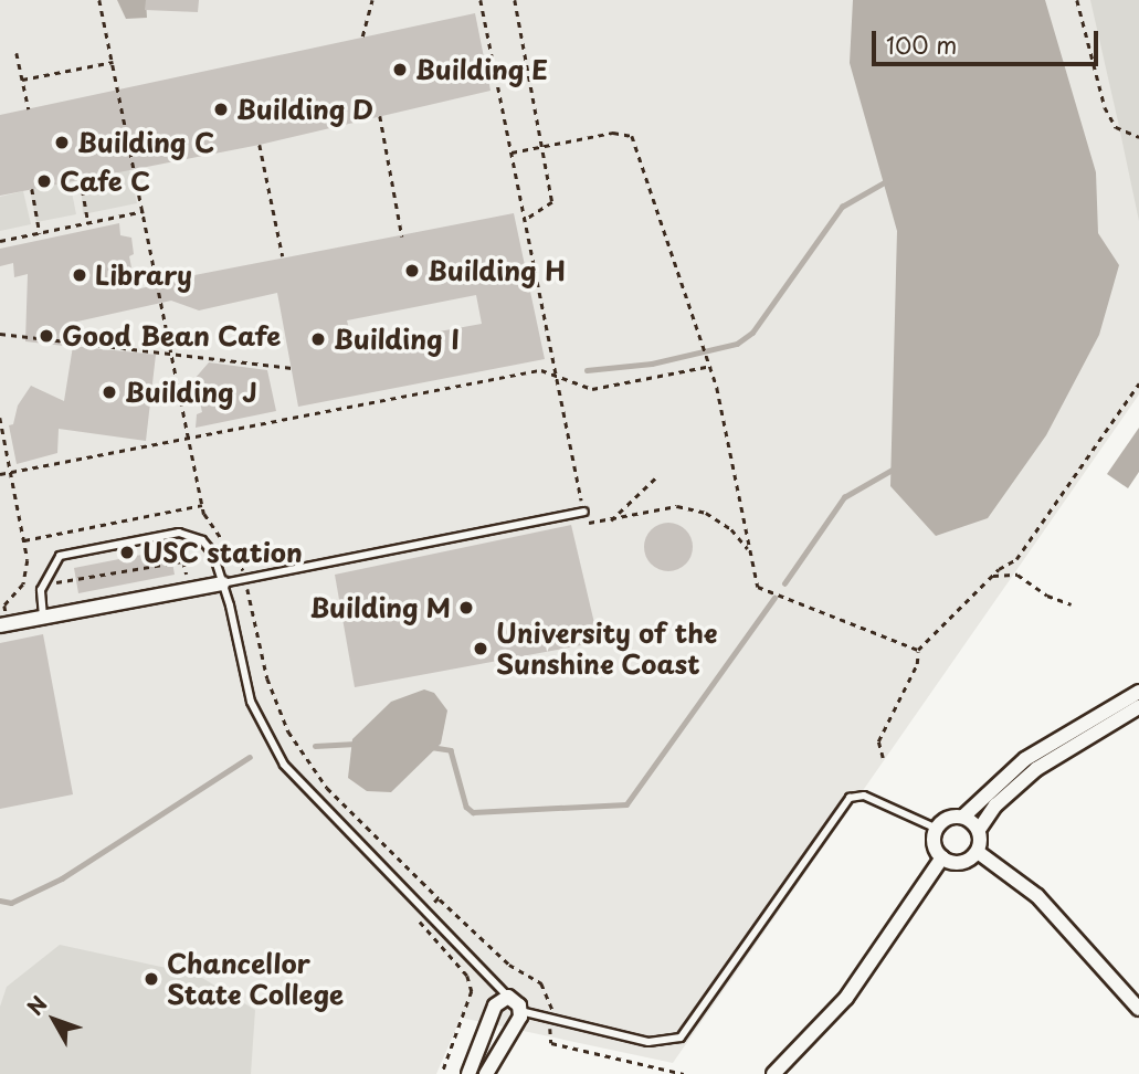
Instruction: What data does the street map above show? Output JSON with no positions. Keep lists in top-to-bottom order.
{
  "places": [
    "Building E",
    "Building D",
    "Building C",
    "Cafe C",
    "Building H",
    "Library",
    "Good Bean Cafe",
    "Building I",
    "Building J",
    "USC station",
    "Building M",
    "University of the Sunshine Coast",
    "Chancellor State College"
  ],
  "scale_bar": "100 m",
  "north": "top left"
}
